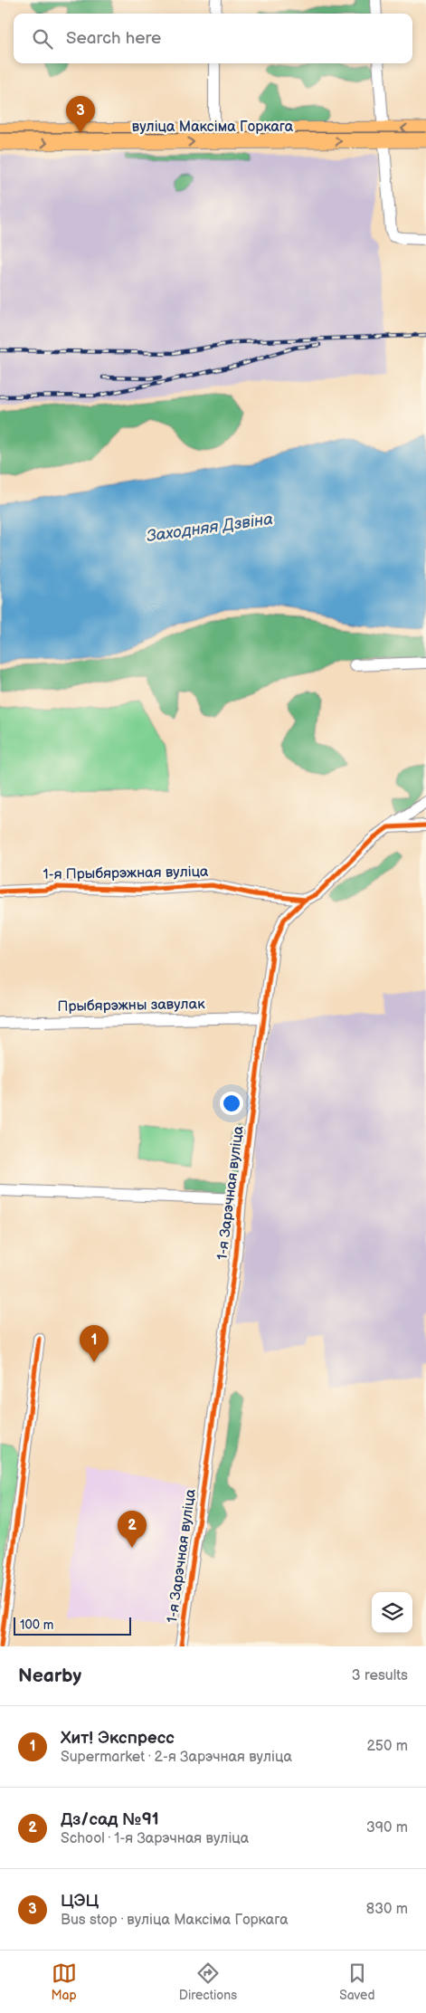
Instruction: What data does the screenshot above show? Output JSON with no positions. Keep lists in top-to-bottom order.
{
  "streets": {
    "main road": ["вуліца Максіма Горкага"],
    "street": ["1-я Прыбярэжная вуліца", "Прыбярэжны завулак", "1-я Зарэчная вуліца"]
  },
  "crossings": [
    ["1-я Прыбярэжная вуліца", "1-я Зарэчная вуліца"],
    ["Прыбярэжны завулак", "1-я Зарэчная вуліца"]
  ],
  "water": ["Заходняя Дзвіна"],
  "scale_bar": "100 m",
  "page": {
    "search": "Search here",
    "pins": ["3", "1", "2"],
    "scale": "100 m",
    "heading": ["Nearby", "3 results"],
    "list": [
      {
        "mark": "1",
        "name": "Хит! Экспресс",
        "note": "Supermarket · 2-я Зарэчная вуліца",
        "value": "250 m"
      },
      {
        "mark": "2",
        "name": "Дз/сад №91",
        "note": "School · 1-я Зарэчная вуліца",
        "value": "390 m"
      },
      {
        "mark": "3",
        "name": "ЦЭЦ",
        "note": "Bus stop · вуліца Максіма Горкага",
        "value": "830 m"
      }
    ],
    "nav": ["Map", "Directions", "Saved"]
  }
}
